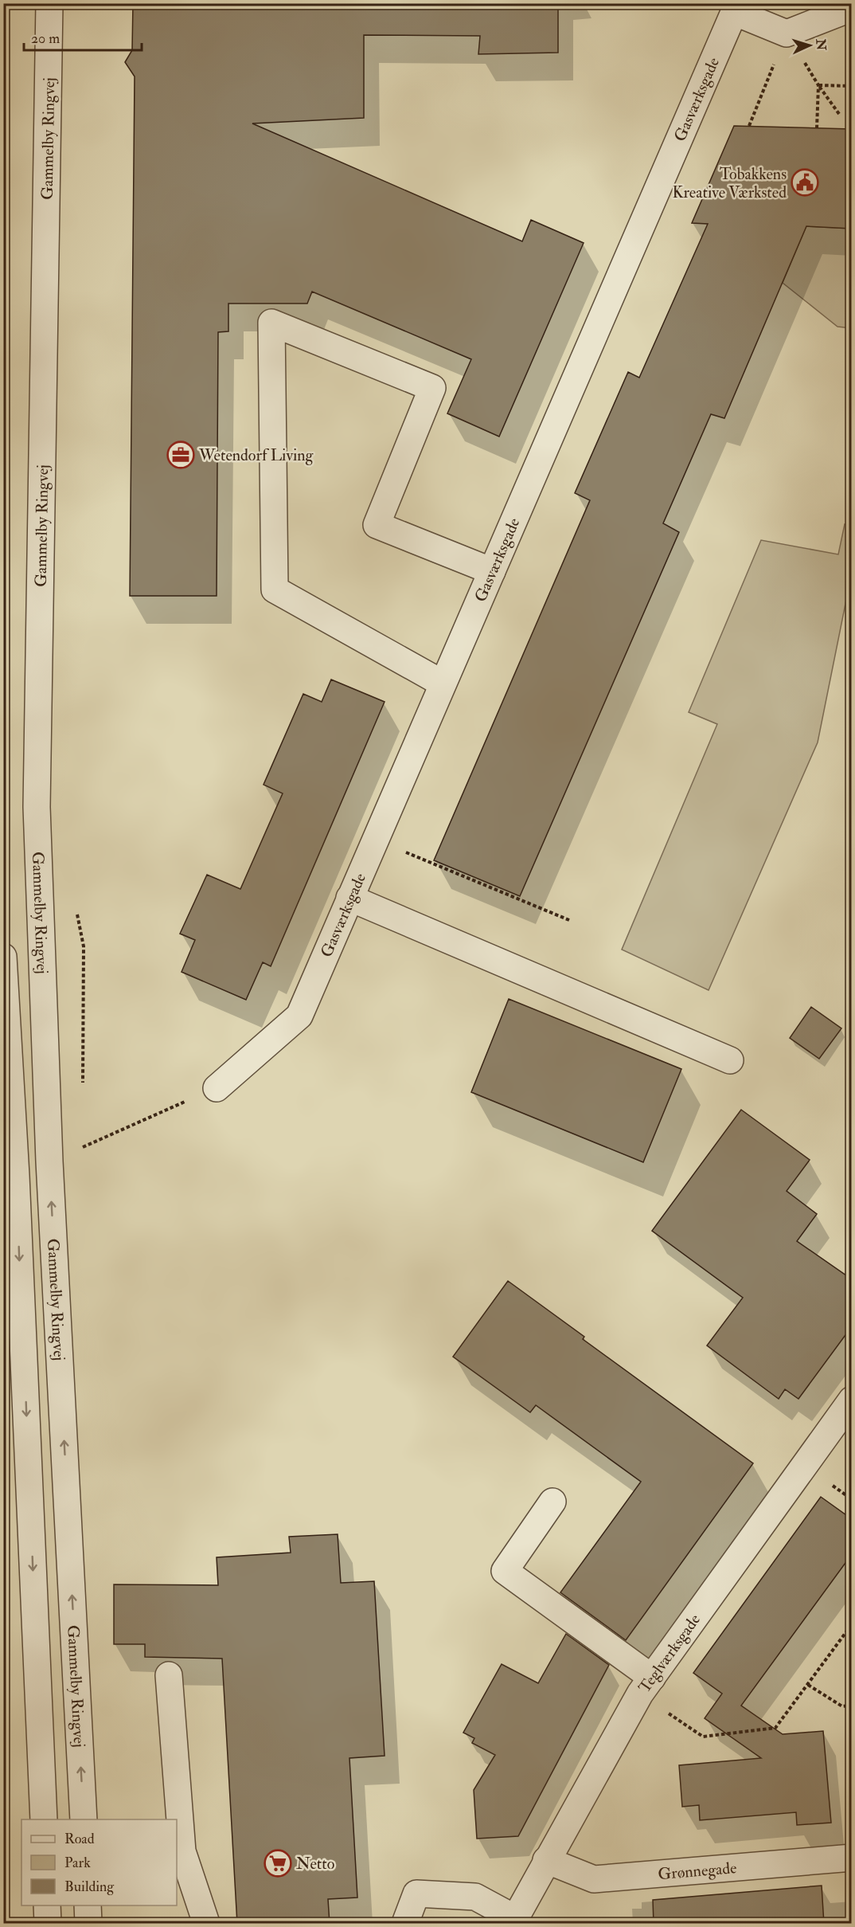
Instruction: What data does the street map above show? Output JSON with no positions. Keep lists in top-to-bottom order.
{
  "streets": {
    "street": [
      "Gasværksgade",
      "Gammelby Ringvej",
      "Teglværksgade",
      "Grønnegade"
    ]
  },
  "crossings": [
    ["Teglværksgade", "Grønnegade"]
  ],
  "places": {
    "public building": ["Tobakkens Kreative Værksted"],
    "office": ["Wetendorf Living"],
    "supermarket": ["Netto"]
  },
  "legend": ["Road", "Park", "Building"],
  "scale_bar": "20 m",
  "north": "right"
}
